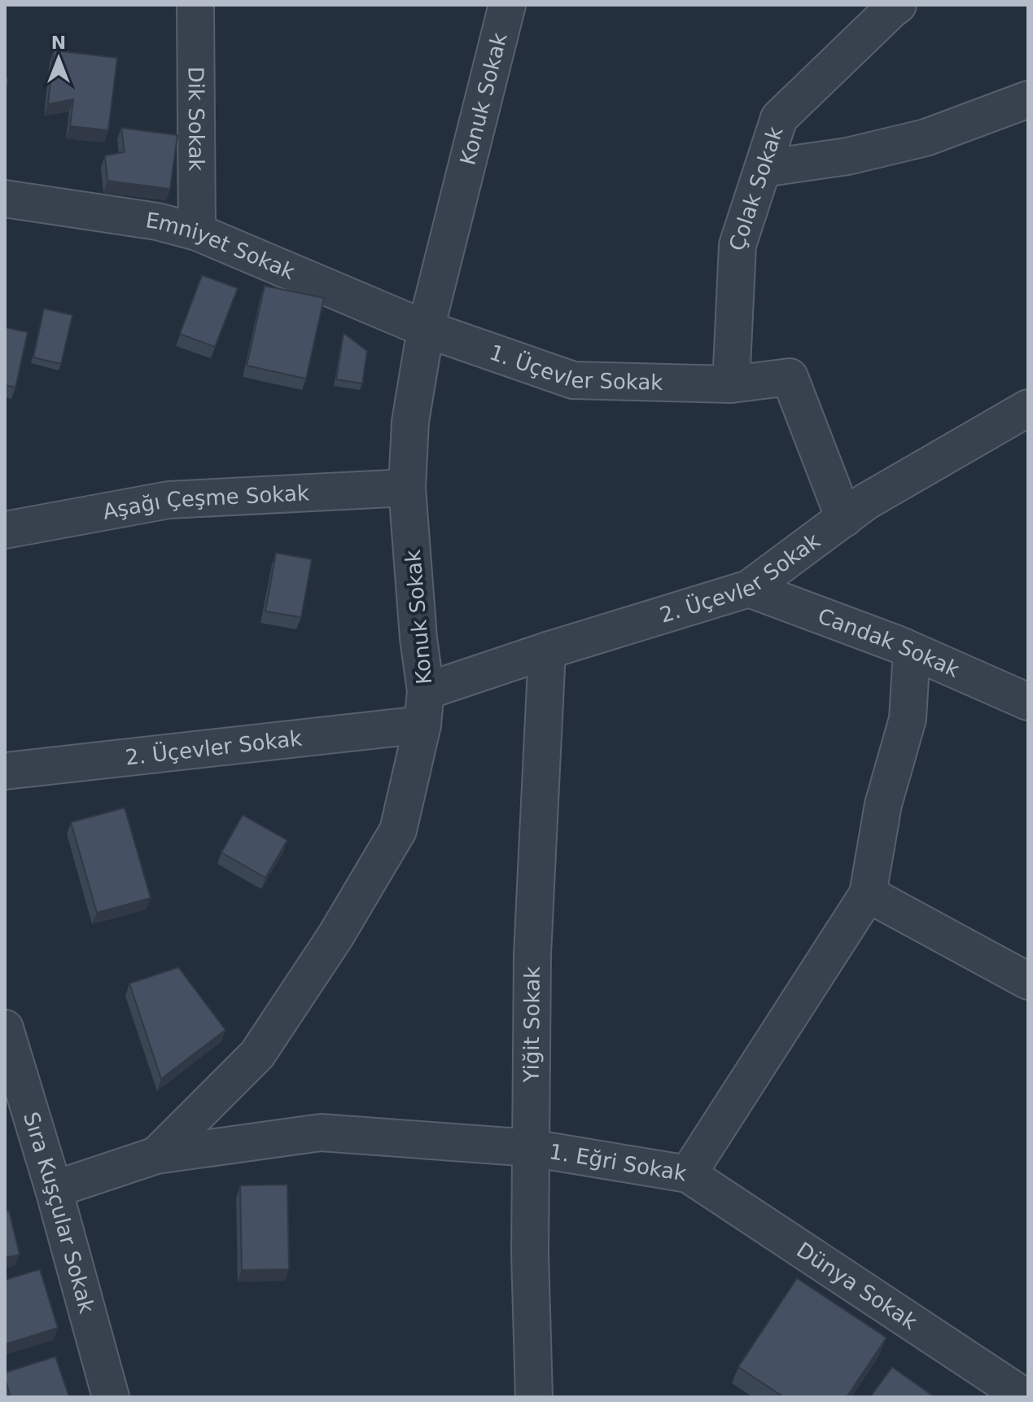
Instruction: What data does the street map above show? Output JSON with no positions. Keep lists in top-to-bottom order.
{
  "streets": {
    "street": [
      "Konuk Sokak",
      "Dik Sokak",
      "Çolak Sokak",
      "Emniyet Sokak",
      "1. Üçevler Sokak",
      "Aşağı Çeşme Sokak",
      "2. Üçevler Sokak",
      "Candak Sokak",
      "Yiğit Sokak",
      "1. Eğri Sokak",
      "Sıra Kuşçular Sokak",
      "Dünya Sokak"
    ]
  },
  "crossings": [
    ["Konuk Sokak", "Emniyet Sokak"],
    ["Konuk Sokak", "1. Üçevler Sokak"],
    ["Konuk Sokak", "Aşağı Çeşme Sokak"],
    ["Konuk Sokak", "2. Üçevler Sokak"],
    ["Konuk Sokak", "1. Eğri Sokak"],
    ["Dik Sokak", "Emniyet Sokak"],
    ["Çolak Sokak", "1. Üçevler Sokak"],
    ["Emniyet Sokak", "1. Üçevler Sokak"],
    ["1. Üçevler Sokak", "2. Üçevler Sokak"],
    ["2. Üçevler Sokak", "Candak Sokak"],
    ["2. Üçevler Sokak", "Yiğit Sokak"],
    ["Candak Sokak", "1. Eğri Sokak"],
    ["Yiğit Sokak", "1. Eğri Sokak"],
    ["1. Eğri Sokak", "Sıra Kuşçular Sokak"],
    ["1. Eğri Sokak", "Dünya Sokak"]
  ],
  "north": "top"
}
